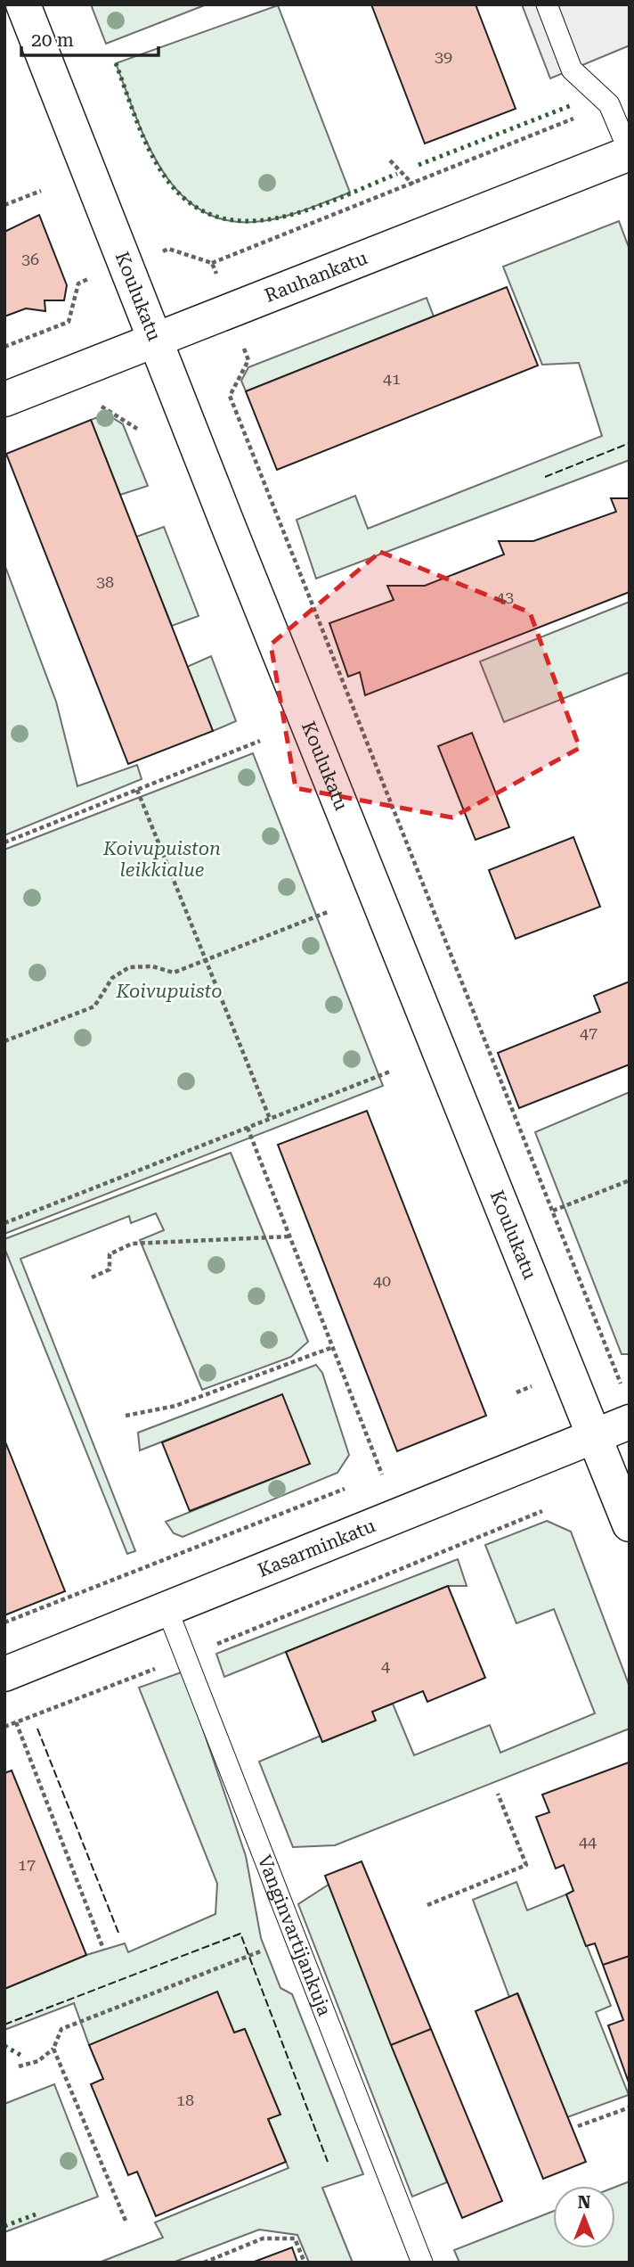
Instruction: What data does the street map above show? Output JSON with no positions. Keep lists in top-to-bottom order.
{
  "streets": {
    "main road": ["Rauhankatu", "Koulukatu", "Kasarminkatu"],
    "lane": ["Vanginvartijankuja"]
  },
  "crossings": [
    ["Rauhankatu", "Koulukatu"],
    ["Koulukatu", "Kasarminkatu"],
    ["Kasarminkatu", "Vanginvartijankuja"]
  ],
  "parks": ["Koivupuiston leikkialue", "Koivupuisto"],
  "house_numbers": [
    "39",
    "36",
    "41",
    "38",
    "43",
    "47",
    "40",
    "4",
    "44",
    "17",
    "18"
  ],
  "scale_bar": "20 m",
  "north": "top"
}
